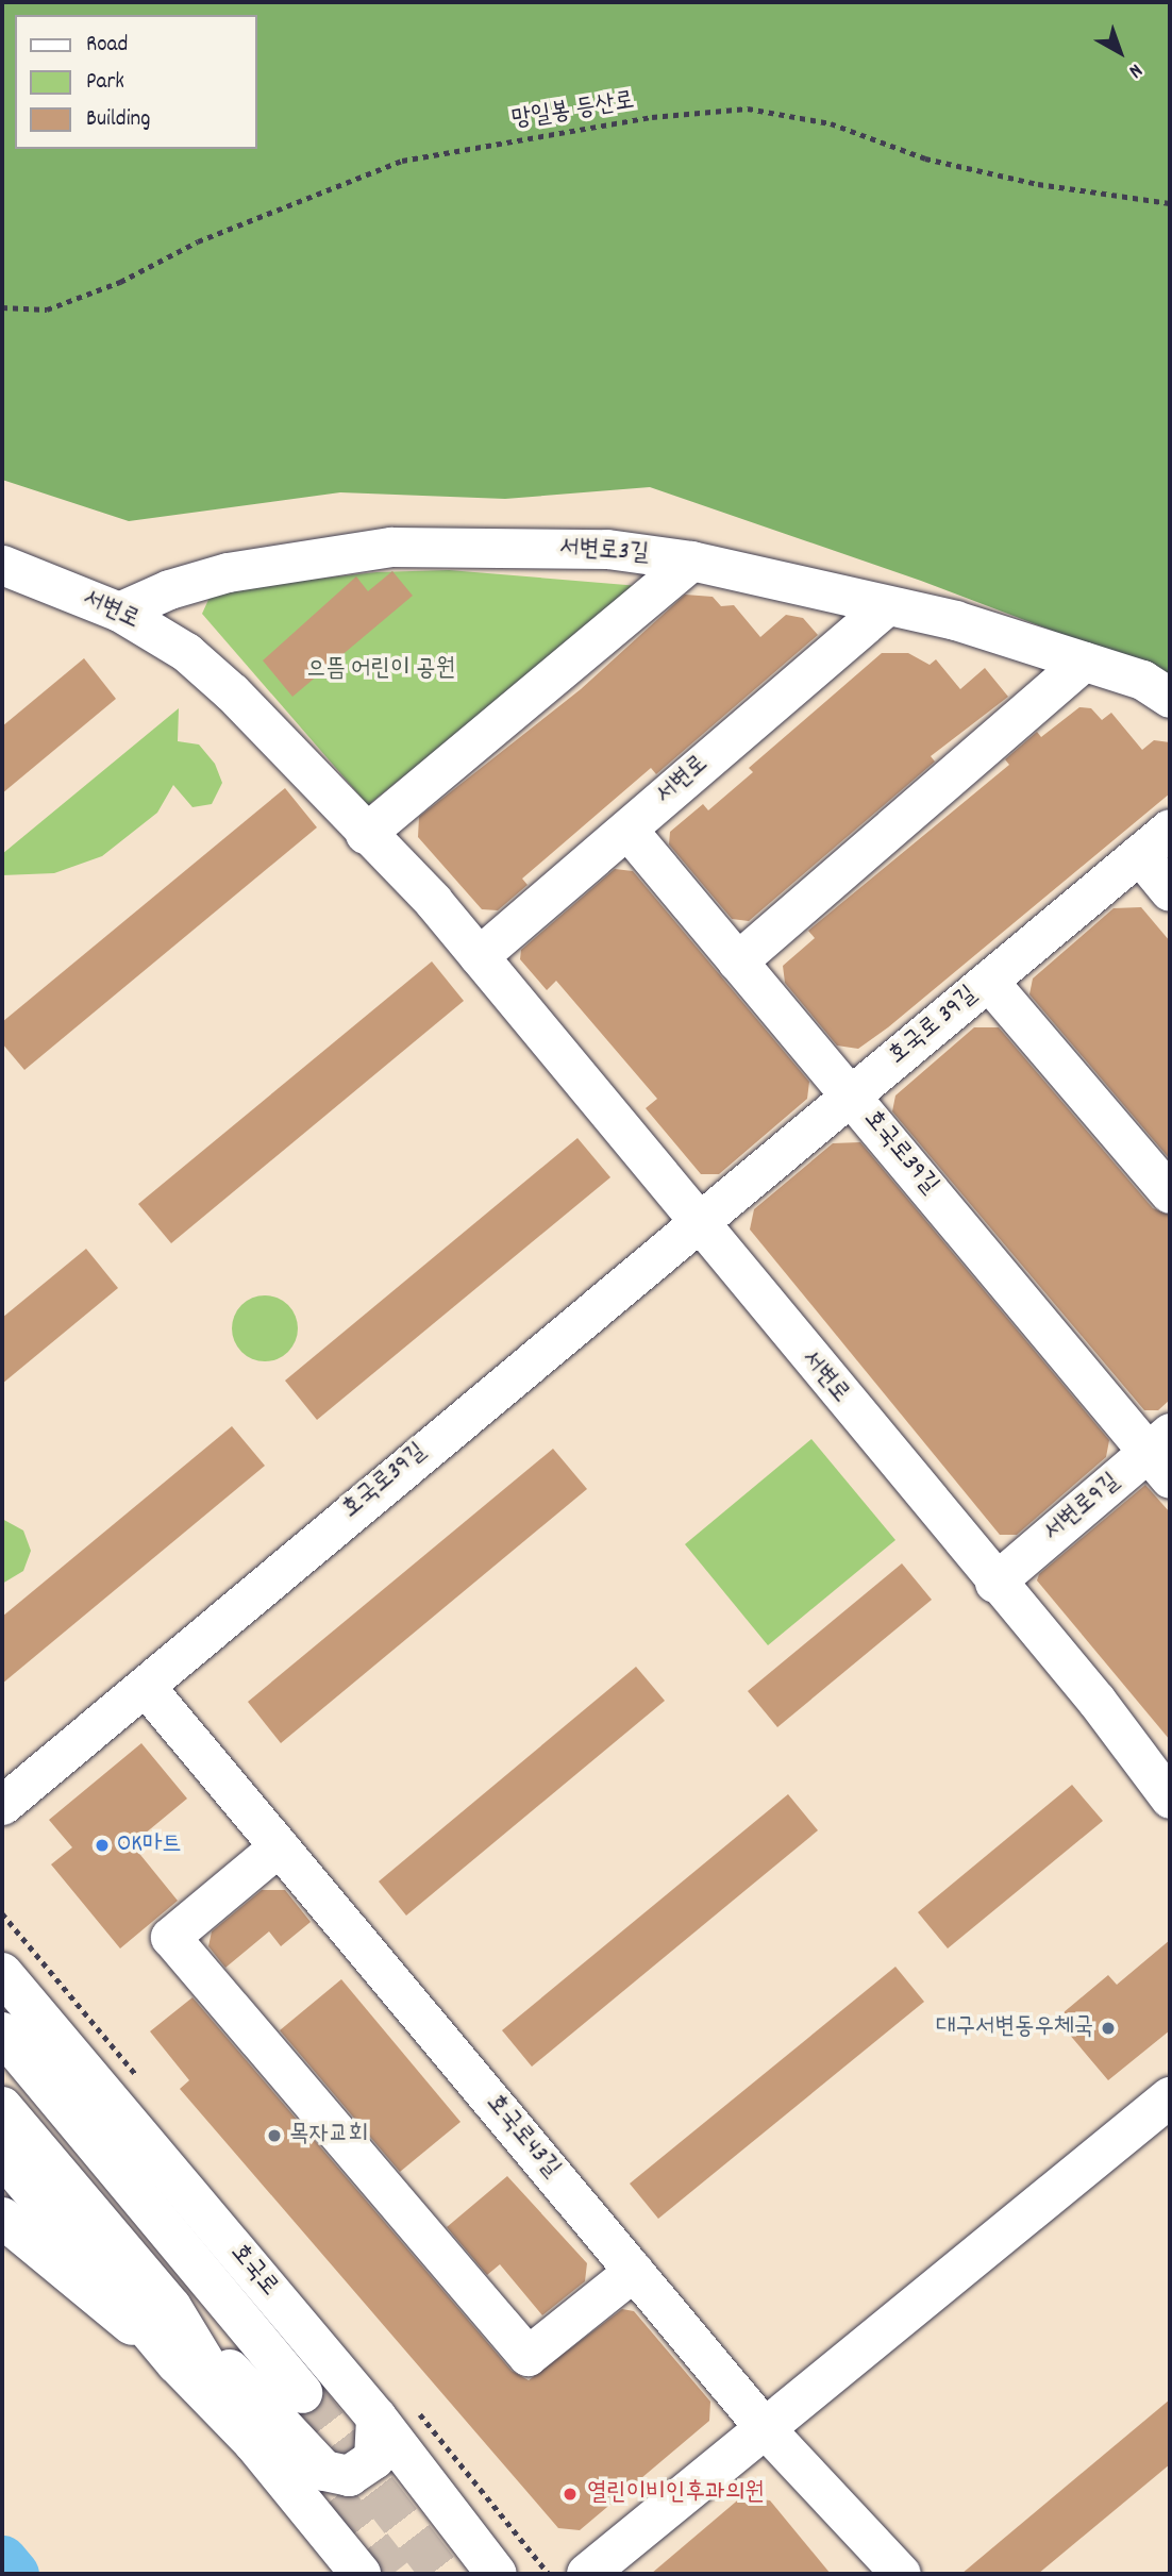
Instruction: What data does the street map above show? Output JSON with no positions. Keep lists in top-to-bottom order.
{
  "streets": {
    "main road": ["호국로"],
    "street": [
      "서변로3길",
      "서변로",
      "호국로 39길",
      "호국로39길",
      "서변로9길",
      "호국로43길"
    ],
    "path": ["망일봉 등산로"]
  },
  "crossings": [
    ["서변로3길", "서변로"],
    ["서변로", "호국로 39길"],
    ["서변로", "호국로39길"],
    ["서변로", "서변로9길"],
    ["호국로 39길", "호국로39길"],
    ["호국로39길", "서변로9길"]
  ],
  "parks": ["으뜸 어린이 공원"],
  "places": [
    "OK마트",
    "대구서변동우체국",
    "목자교회",
    "열린이비인후과의원"
  ],
  "legend": ["Road", "Park", "Building"],
  "north": "bottom right"
}
